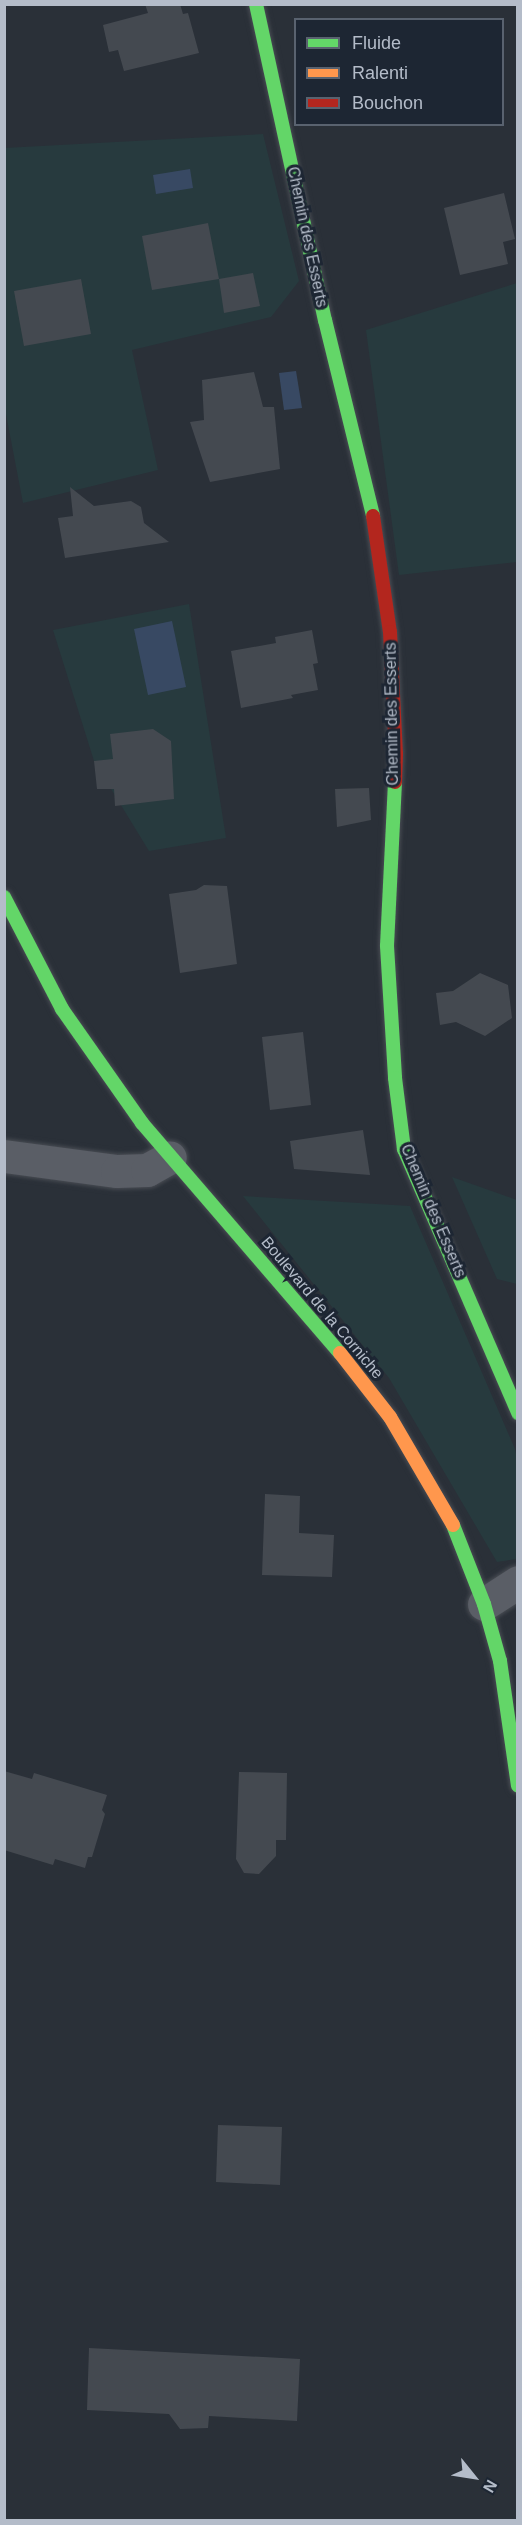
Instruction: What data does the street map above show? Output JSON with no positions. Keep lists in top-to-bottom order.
{
  "streets": {
    "street": ["Chemin des Esserts", "Boulevard de la Corniche"]
  },
  "legend": ["Fluide", "Ralenti", "Bouchon"],
  "north": "bottom right"
}
